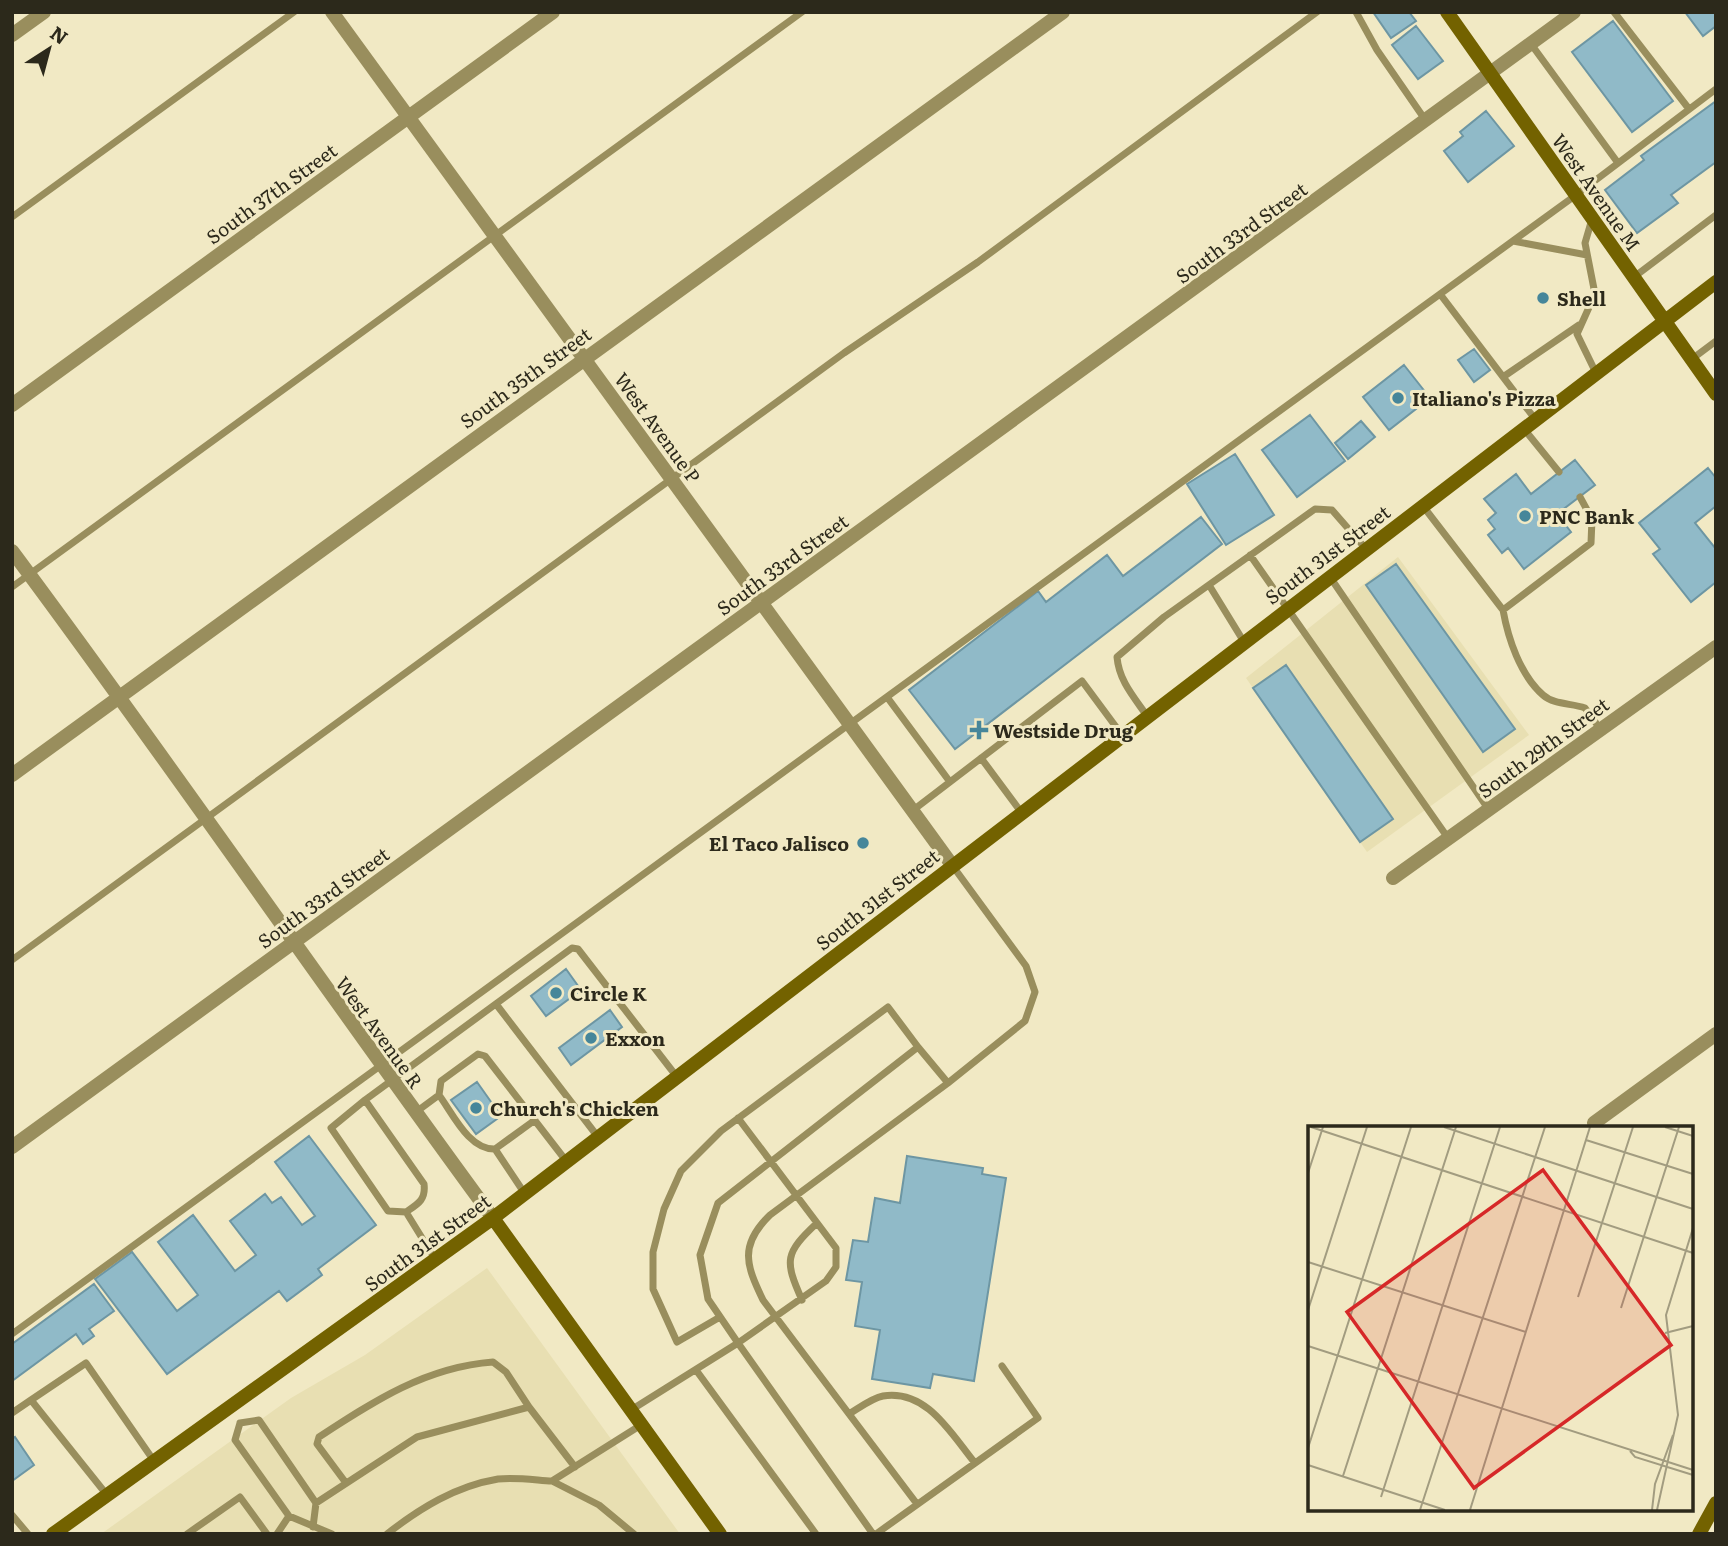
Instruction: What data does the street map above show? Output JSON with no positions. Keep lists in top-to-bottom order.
{
  "streets": {
    "main road": ["West Avenue M", "South 31st Street", "West Avenue R"],
    "street": [
      "South 37th Street",
      "South 33rd Street",
      "South 35th Street",
      "West Avenue P",
      "South 29th Street"
    ]
  },
  "crossings": [
    ["West Avenue M", "South 33rd Street"],
    ["West Avenue M", "South 31st Street"],
    ["South 37th Street", "West Avenue P"],
    ["South 33rd Street", "West Avenue P"],
    ["South 33rd Street", "West Avenue R"],
    ["South 35th Street", "West Avenue P"],
    ["South 35th Street", "West Avenue R"],
    ["West Avenue P", "South 31st Street"],
    ["South 31st Street", "West Avenue R"]
  ],
  "places": {
    "other": [
      "Shell",
      "Italiano's Pizza",
      "PNC Bank",
      "El Taco Jalisco",
      "Circle K",
      "Exxon",
      "Church's Chicken"
    ],
    "health": ["Westside Drug"]
  },
  "north": "top right"
}
